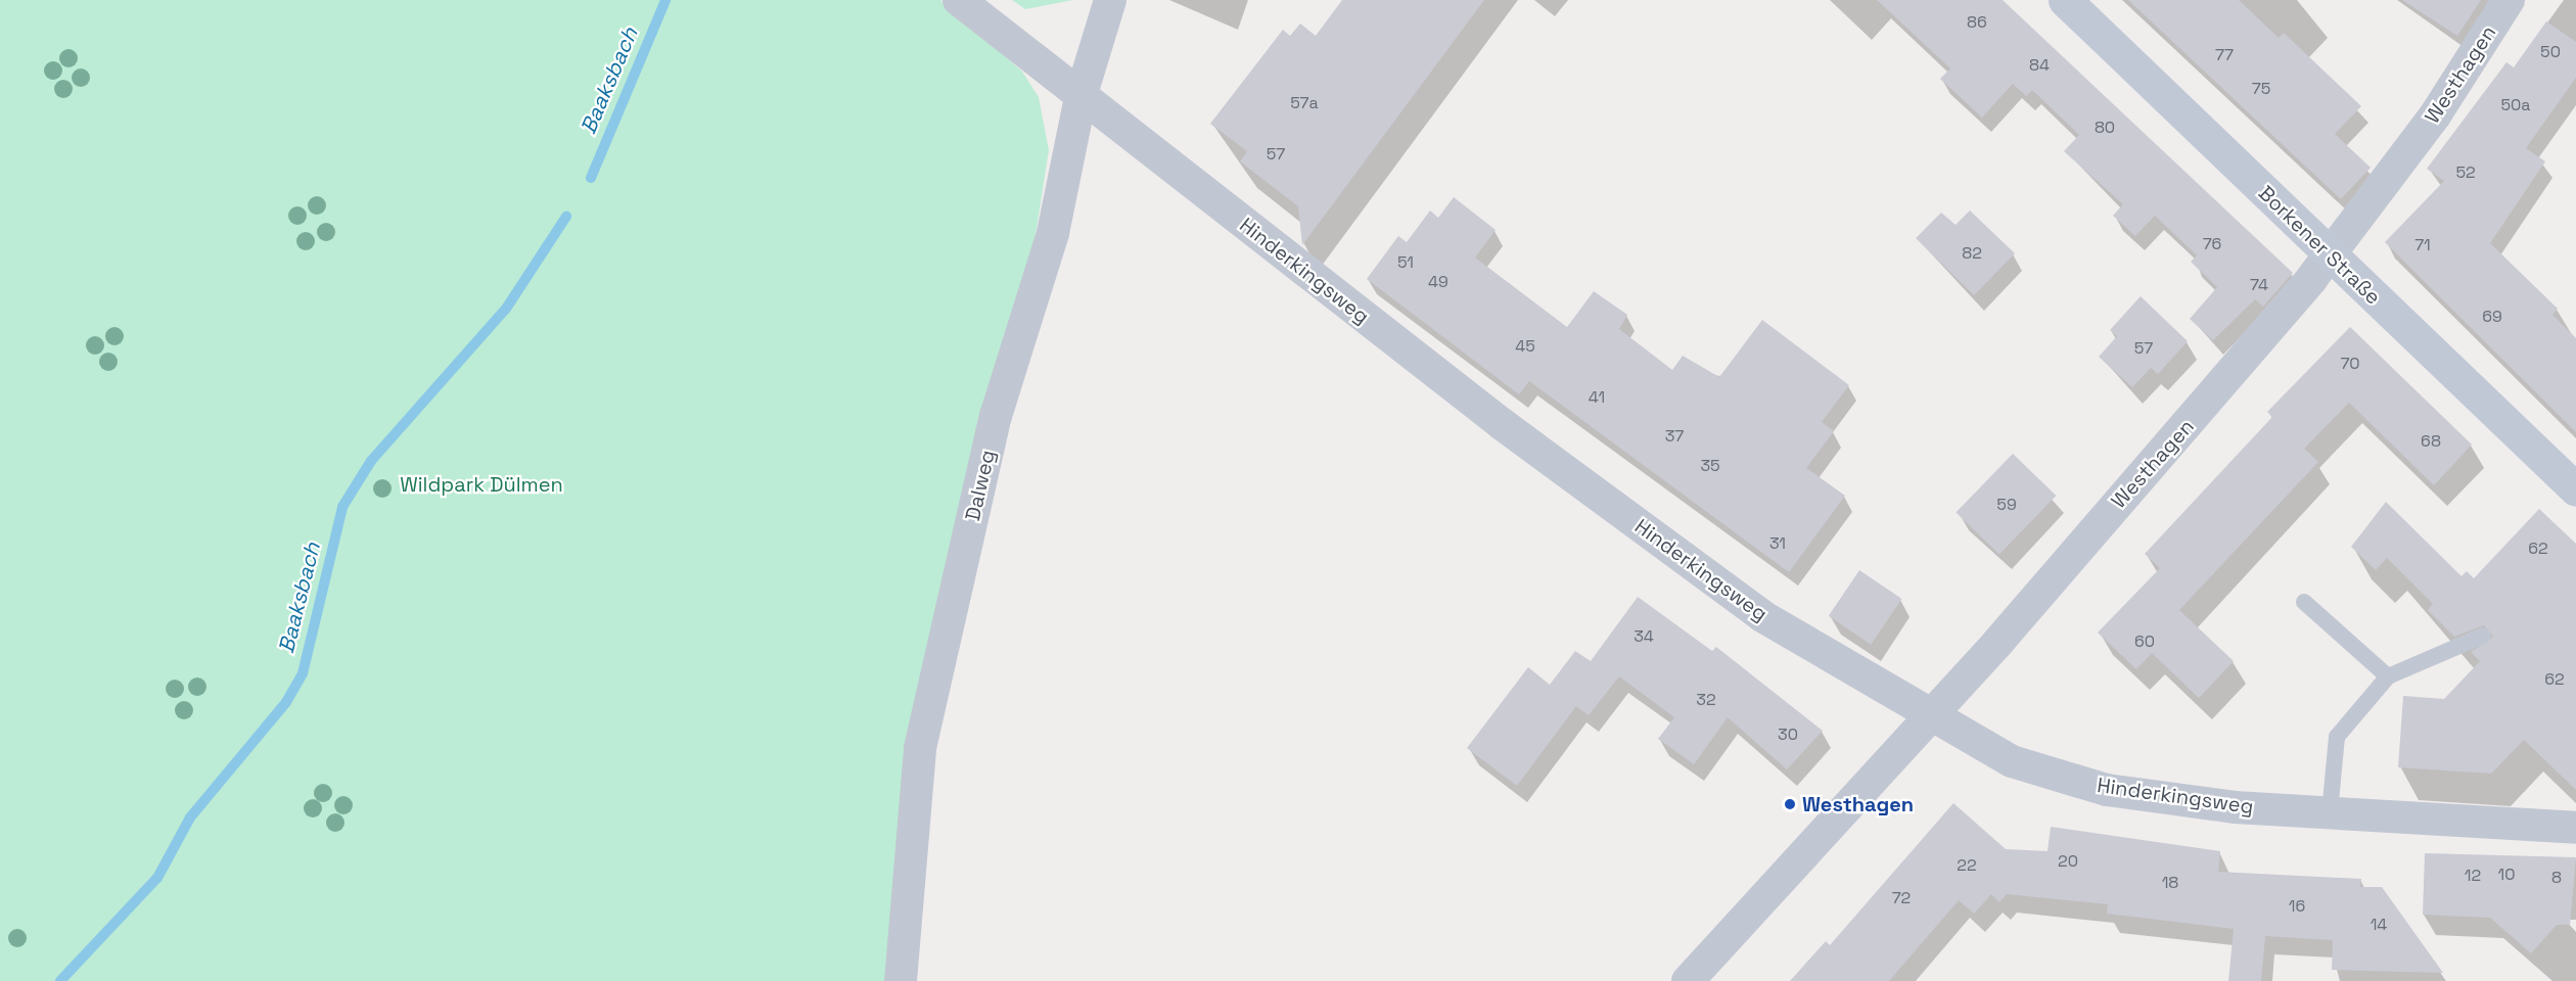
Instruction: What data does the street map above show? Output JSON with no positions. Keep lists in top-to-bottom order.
{
  "streets": {
    "street": [
      "Westhagen",
      "Borkener Straße",
      "Hinderkingsweg",
      "Dalweg"
    ]
  },
  "crossings": [
    ["Westhagen", "Borkener Straße"],
    ["Westhagen", "Hinderkingsweg"],
    ["Hinderkingsweg", "Dalweg"]
  ],
  "water": ["Baaksbach"],
  "parks": ["Wildpark Dülmen"],
  "places": ["Westhagen"],
  "house_numbers": [
    "86",
    "50",
    "77",
    "84",
    "75",
    "57a",
    "50a",
    "80",
    "57",
    "52",
    "76",
    "71",
    "82",
    "51",
    "49",
    "74",
    "69",
    "45",
    "57",
    "70",
    "41",
    "37",
    "68",
    "35",
    "59",
    "31",
    "62",
    "34",
    "60",
    "62",
    "32",
    "30",
    "20",
    "22",
    "10",
    "12",
    "8",
    "18",
    "72",
    "16",
    "14"
  ]
}
